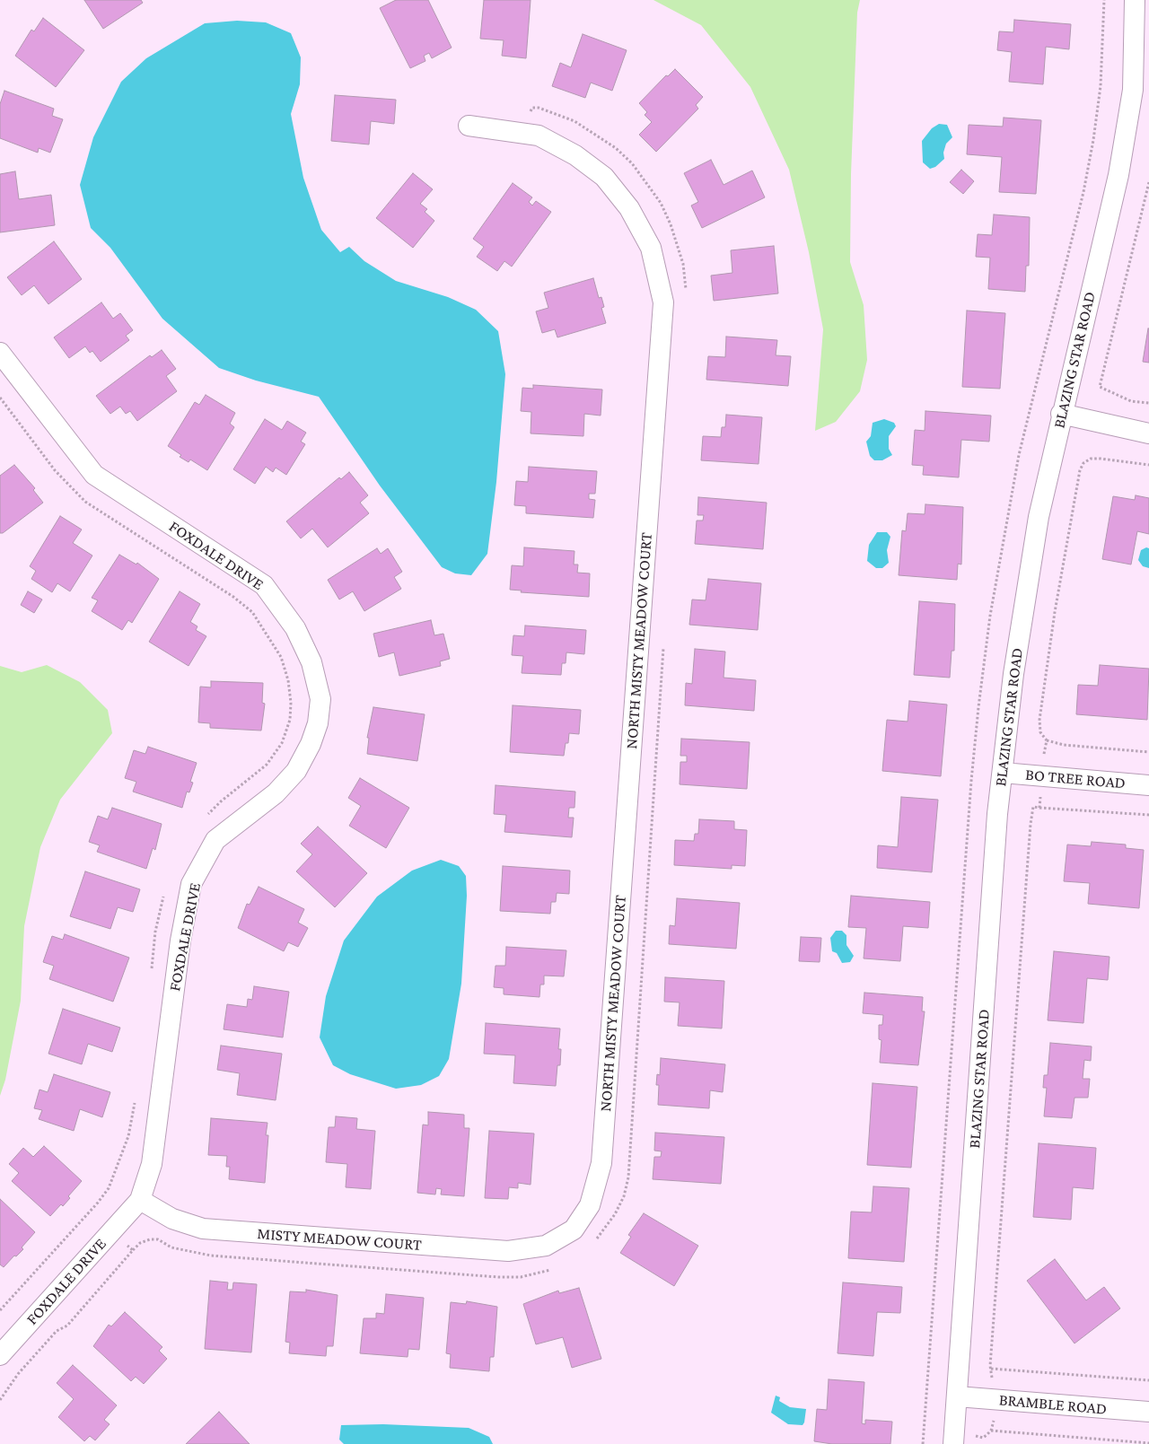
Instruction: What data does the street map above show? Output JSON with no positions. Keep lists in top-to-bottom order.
{
  "streets": {
    "street": [
      "BLAZING STAR ROAD",
      "FOXDALE DRIVE",
      "NORTH MISTY MEADOW COURT",
      "BO TREE ROAD",
      "MISTY MEADOW COURT",
      "BRAMBLE ROAD"
    ]
  },
  "crossings": [
    ["BLAZING STAR ROAD", "BO TREE ROAD"],
    ["BLAZING STAR ROAD", "BRAMBLE ROAD"],
    ["FOXDALE DRIVE", "MISTY MEADOW COURT"],
    ["NORTH MISTY MEADOW COURT", "MISTY MEADOW COURT"]
  ]
}
